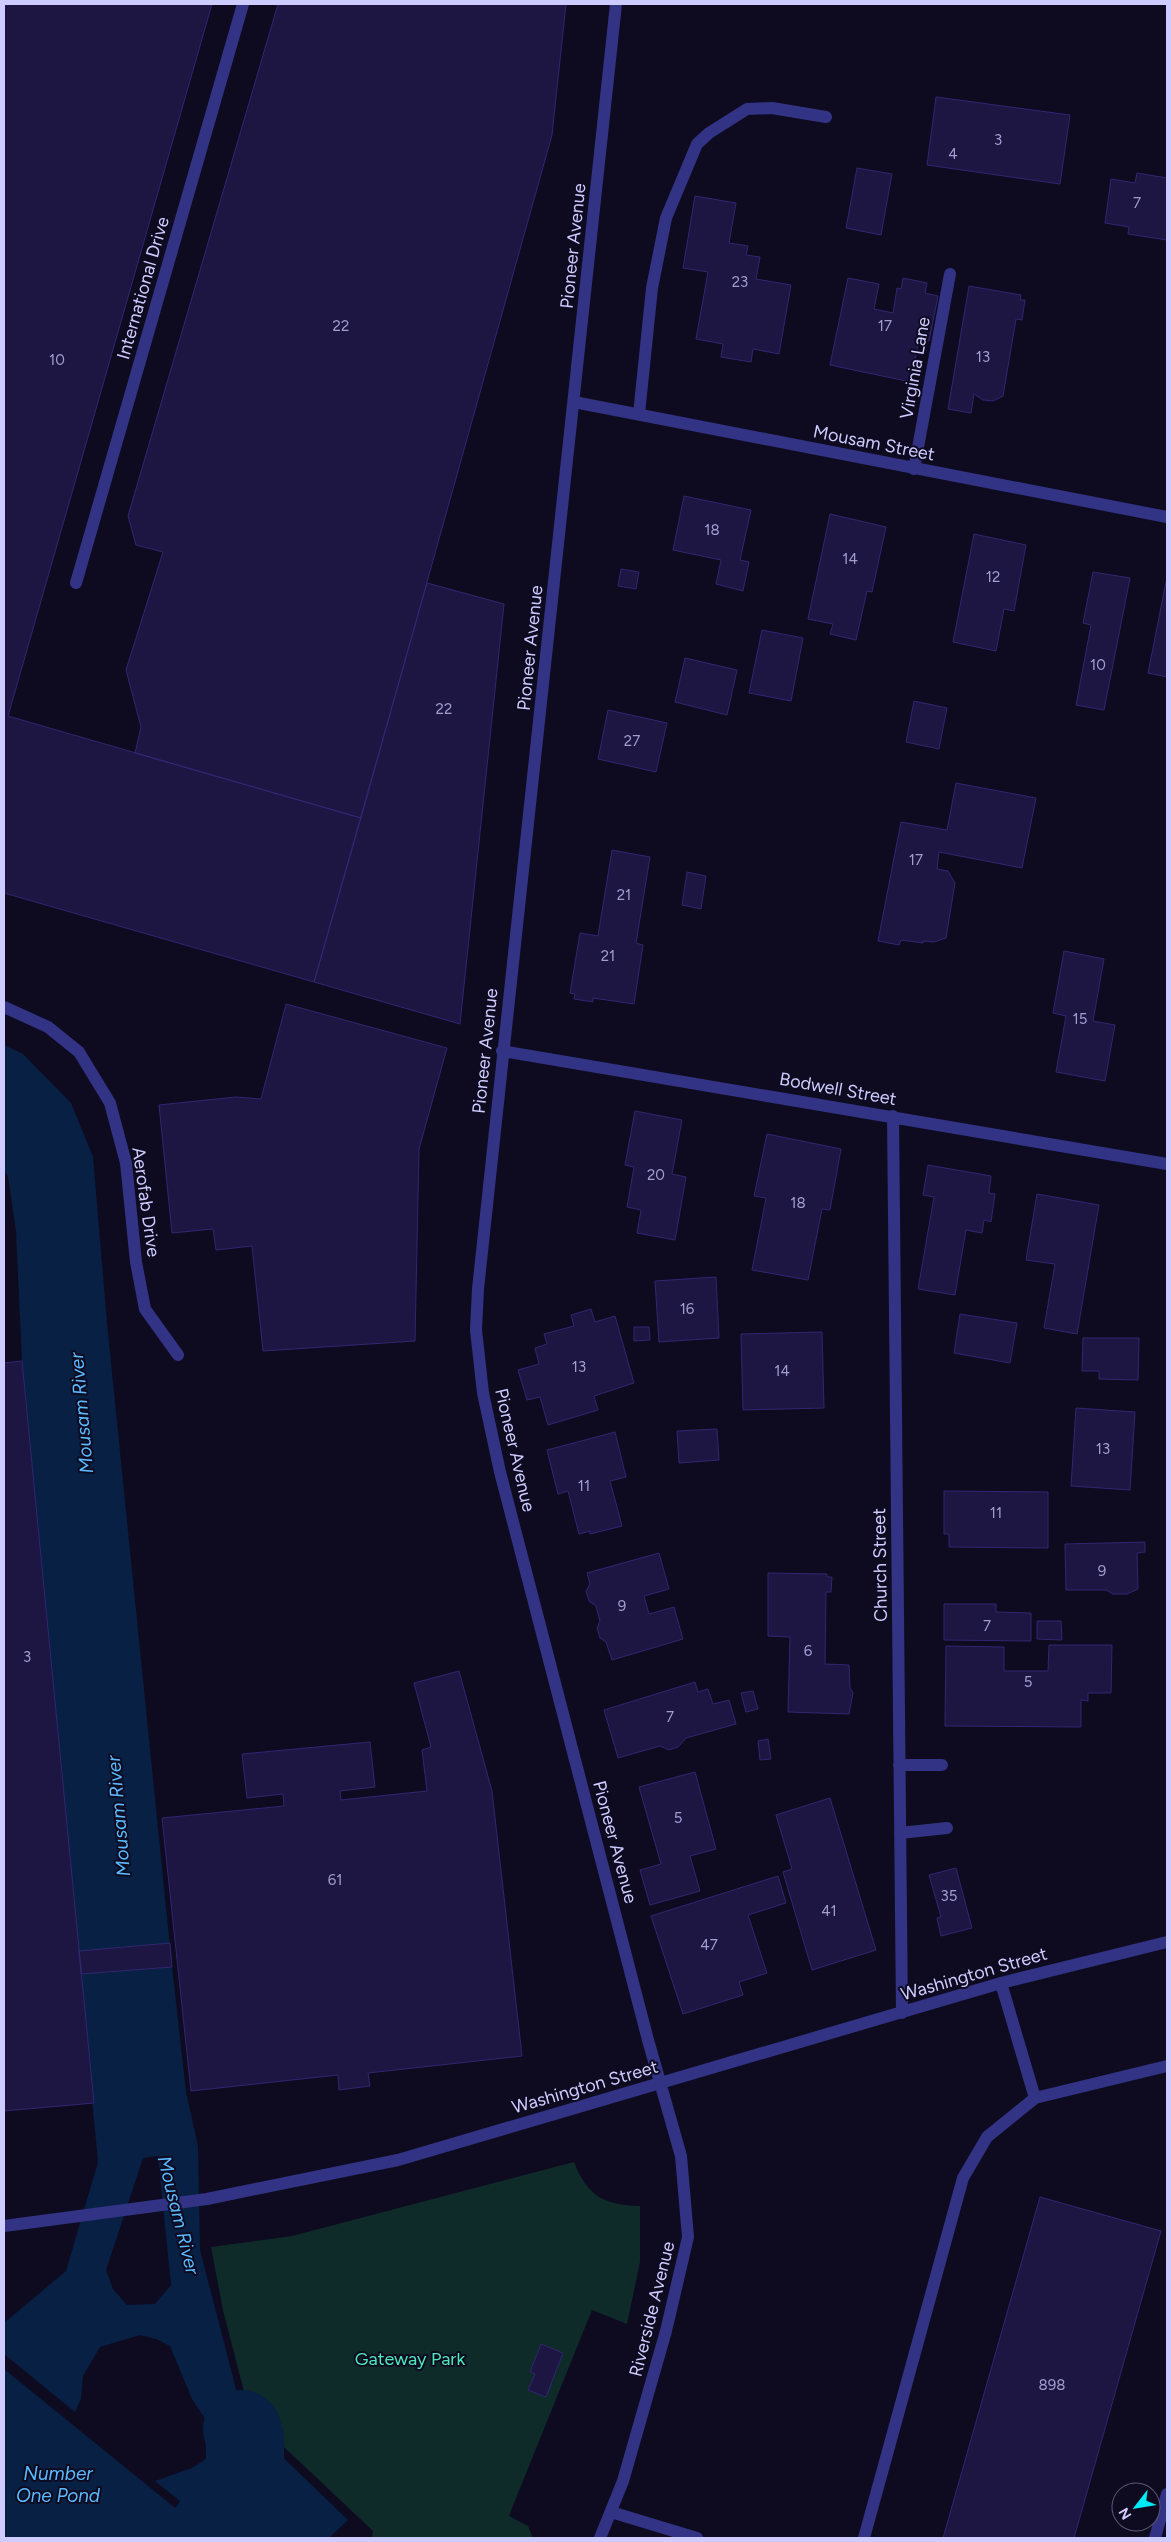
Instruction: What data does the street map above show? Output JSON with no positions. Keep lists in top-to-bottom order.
{
  "streets": {
    "street": [
      "Pioneer Avenue",
      "International Drive",
      "Virginia Lane",
      "Mousam Street",
      "Bodwell Street",
      "Aerofab Drive",
      "Church Street",
      "Washington Street",
      "Riverside Avenue"
    ]
  },
  "crossings": [
    ["Pioneer Avenue", "Mousam Street"],
    ["Pioneer Avenue", "Bodwell Street"],
    ["Pioneer Avenue", "Washington Street"],
    ["Pioneer Avenue", "Riverside Avenue"],
    ["Virginia Lane", "Mousam Street"],
    ["Bodwell Street", "Church Street"],
    ["Church Street", "Washington Street"],
    ["Washington Street", "Riverside Avenue"]
  ],
  "water": ["Mousam River", "Number One Pond"],
  "parks": ["Gateway Park"],
  "house_numbers": [
    "3",
    "4",
    "7",
    "23",
    "22",
    "17",
    "13",
    "10",
    "18",
    "14",
    "12",
    "10",
    "22",
    "27",
    "17",
    "21",
    "21",
    "15",
    "20",
    "18",
    "16",
    "13",
    "14",
    "13",
    "11",
    "11",
    "9",
    "9",
    "7",
    "6",
    "3",
    "5",
    "7",
    "5",
    "61",
    "35",
    "41",
    "47",
    "898"
  ],
  "north": "bottom left"
}
